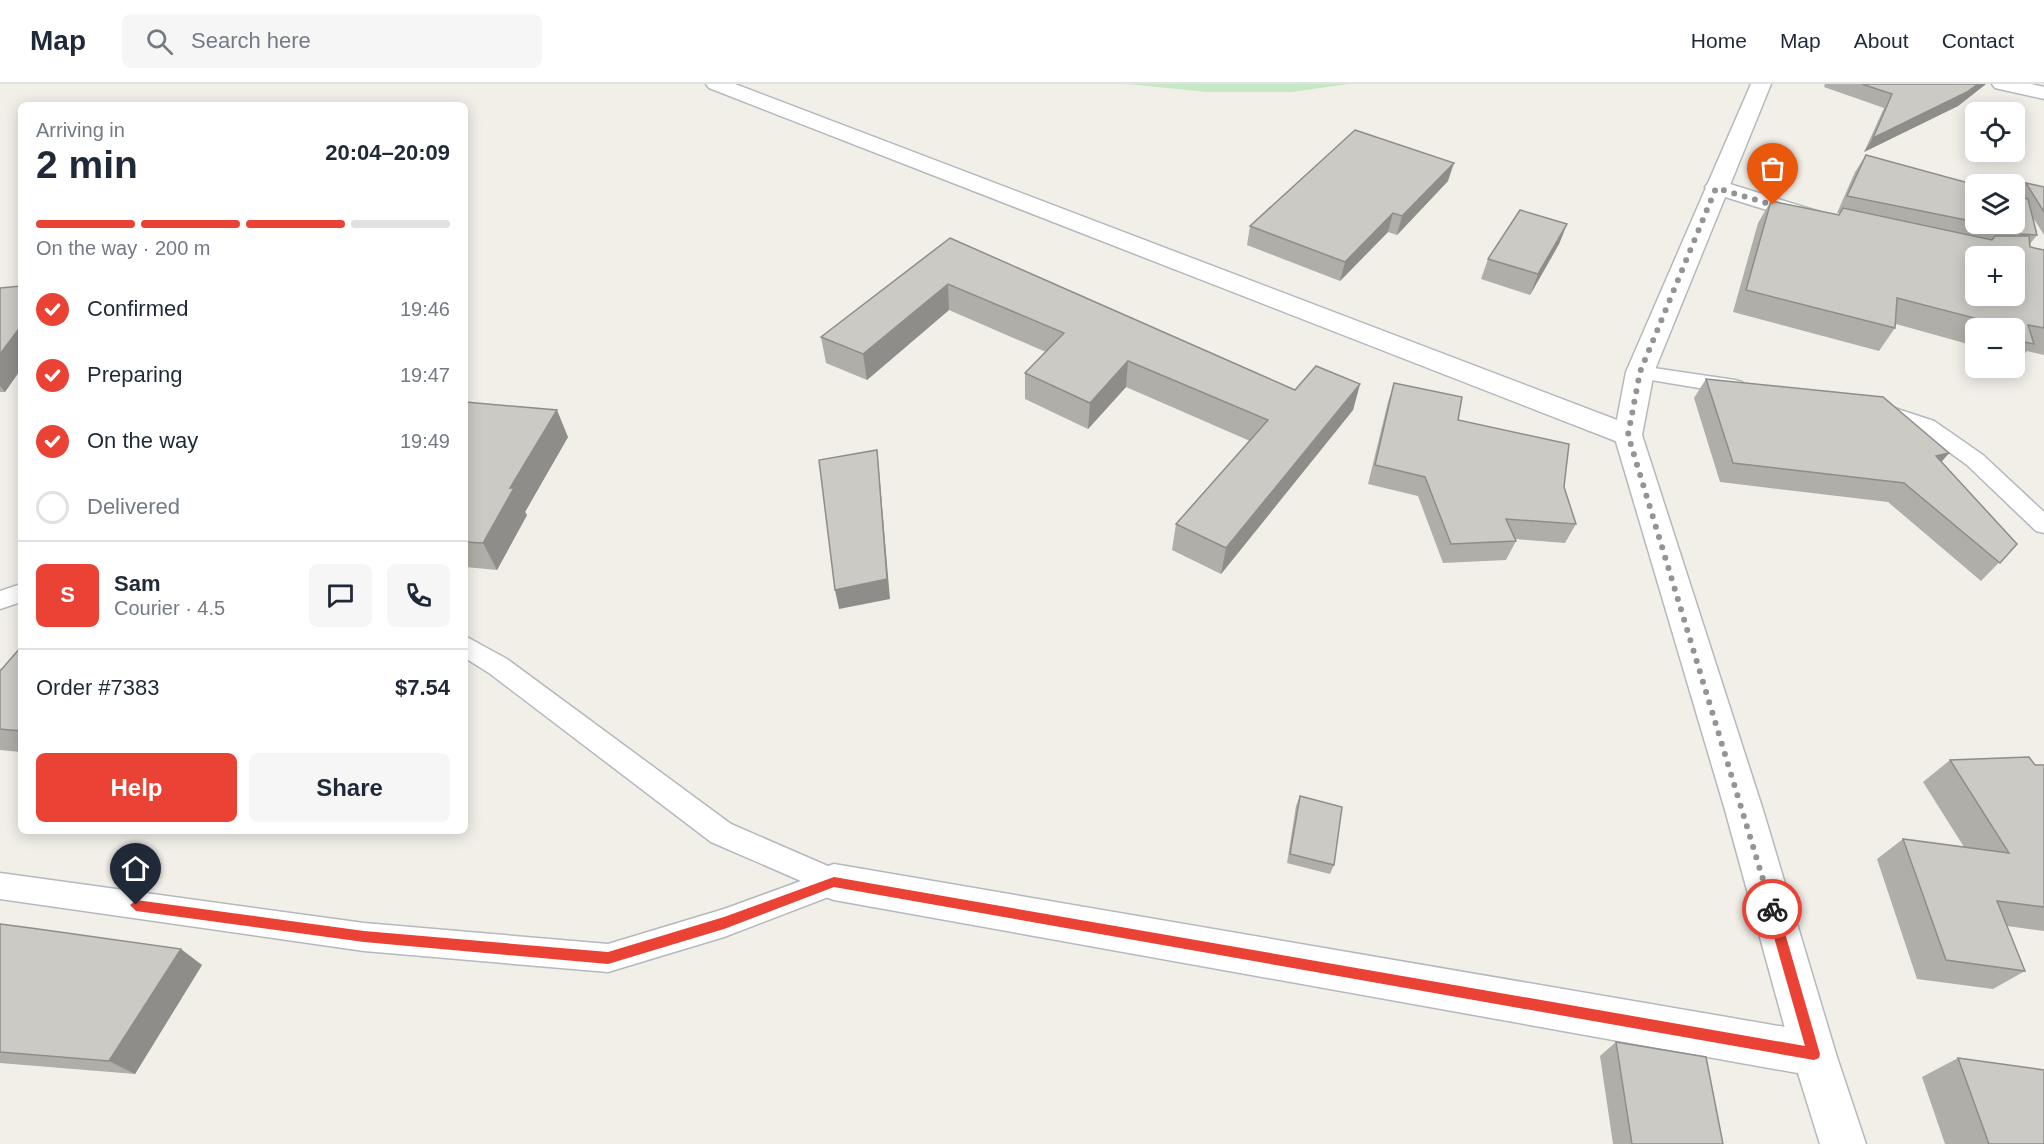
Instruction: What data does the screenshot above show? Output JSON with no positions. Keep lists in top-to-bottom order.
{
  "page": {
    "header": "Map",
    "search": "Search here",
    "nav": [
      "Home",
      "Map",
      "About",
      "Contact"
    ],
    "map_buttons": ["+", "−"],
    "heading": ["2 min", "Arriving in", "20:04–20:09"],
    "panel": [
      "Sam",
      "Courier · 4.5",
      "Order #7383",
      "$7.54"
    ],
    "bar": "On the way · 200 m",
    "list": [
      ["Confirmed", "19:46"],
      ["Preparing", "19:47"],
      ["On the way", "19:49"],
      "Delivered"
    ],
    "round": "S",
    "buttons": ["Help", "Share"]
  }
}
